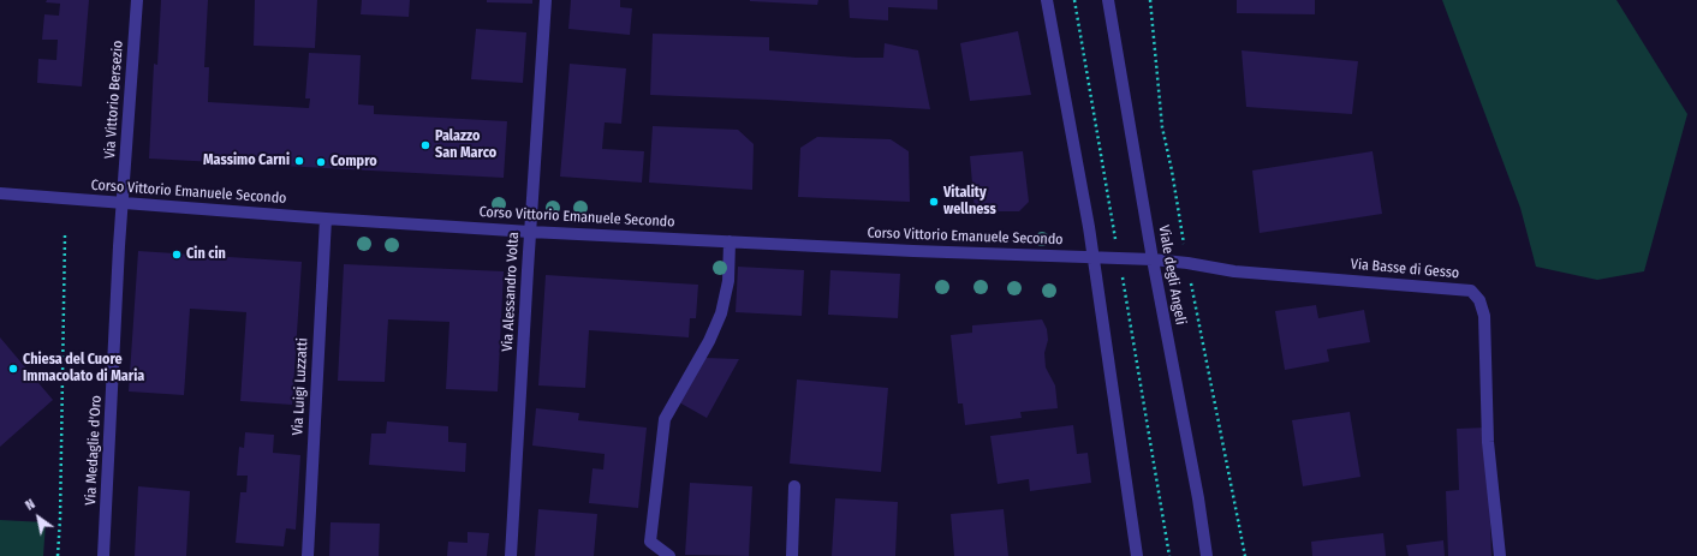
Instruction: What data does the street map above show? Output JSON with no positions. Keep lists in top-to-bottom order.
{
  "streets": {
    "street": [
      "Via Vittorio Bersezio",
      "Corso Vittorio Emanuele Secondo",
      "Via Basse di Gesso",
      "Viale degli Angeli",
      "Via Alessandro Volta",
      "Via Luigi Luzzatti",
      "Via Medaglie d'Oro"
    ]
  },
  "crossings": [
    ["Via Vittorio Bersezio", "Corso Vittorio Emanuele Secondo"],
    ["Via Vittorio Bersezio", "Via Medaglie d'Oro"],
    ["Corso Vittorio Emanuele Secondo", "Via Basse di Gesso"],
    ["Corso Vittorio Emanuele Secondo", "Viale degli Angeli"],
    ["Corso Vittorio Emanuele Secondo", "Via Alessandro Volta"],
    ["Corso Vittorio Emanuele Secondo", "Via Luigi Luzzatti"],
    ["Corso Vittorio Emanuele Secondo", "Via Medaglie d'Oro"],
    ["Via Basse di Gesso", "Viale degli Angeli"]
  ],
  "places": [
    "Palazzo San Marco",
    "Massimo Carni",
    "Compro",
    "Vitality wellness",
    "Cin cin",
    "Chiesa del Cuore Immacolato di Maria"
  ],
  "north": "top left"
}
